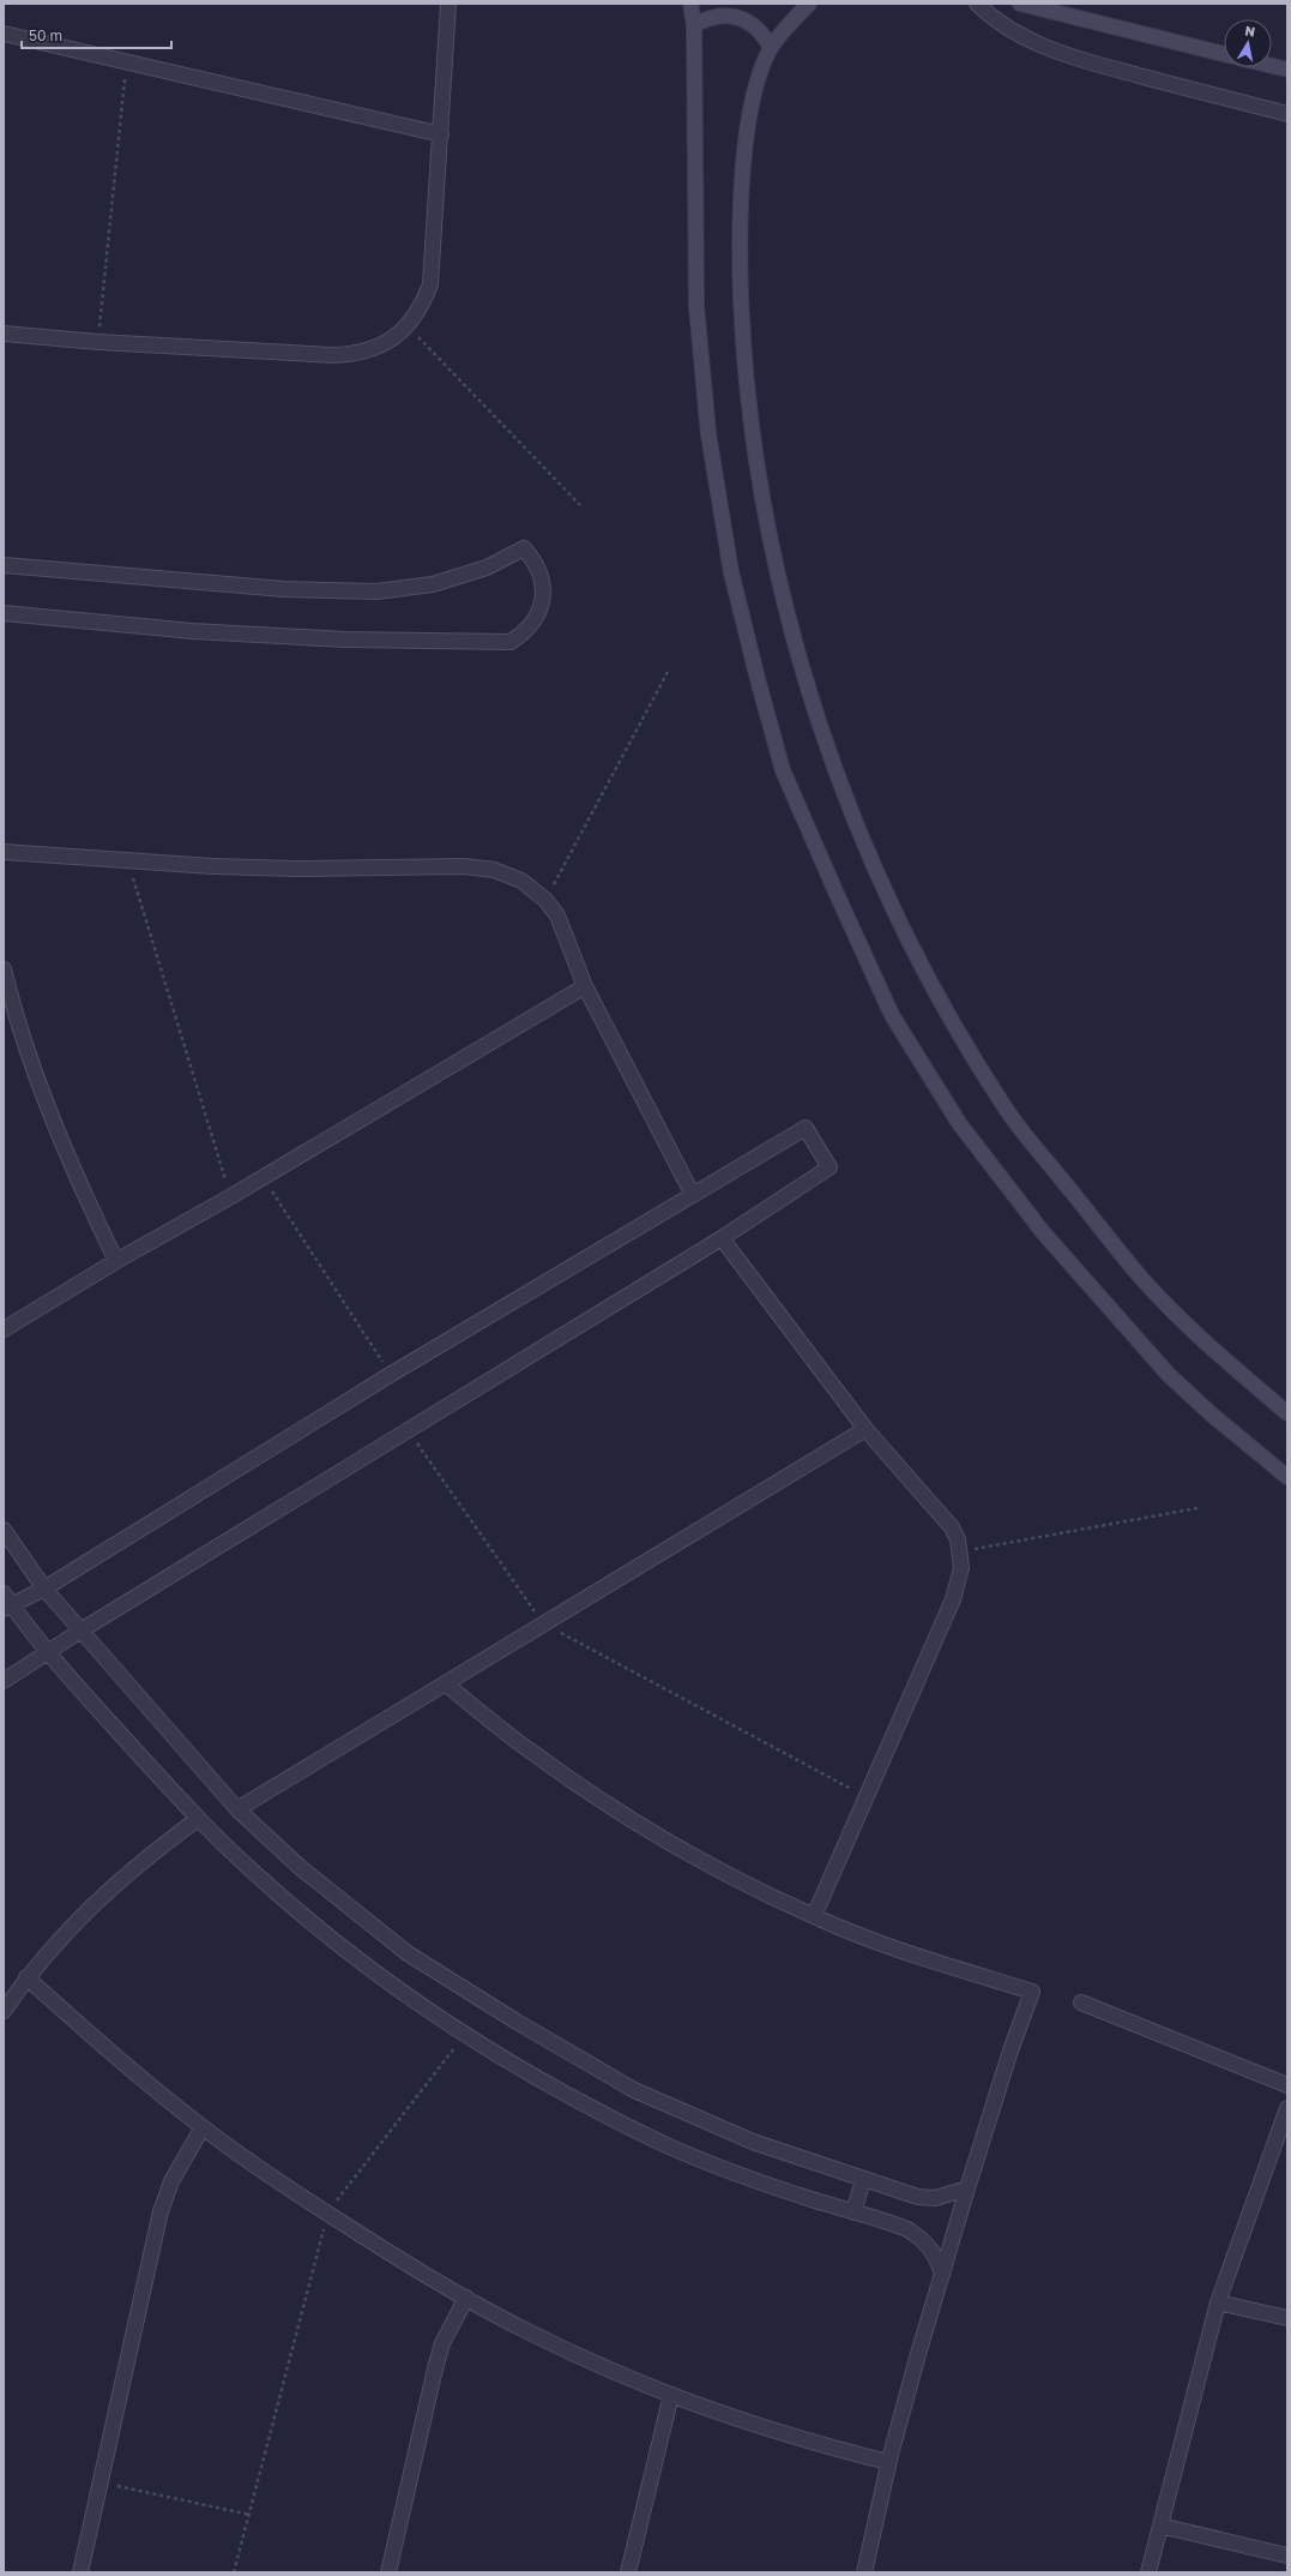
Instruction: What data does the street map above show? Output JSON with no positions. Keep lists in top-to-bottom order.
{
  "scale_bar": "50 m",
  "north": "top"
}
